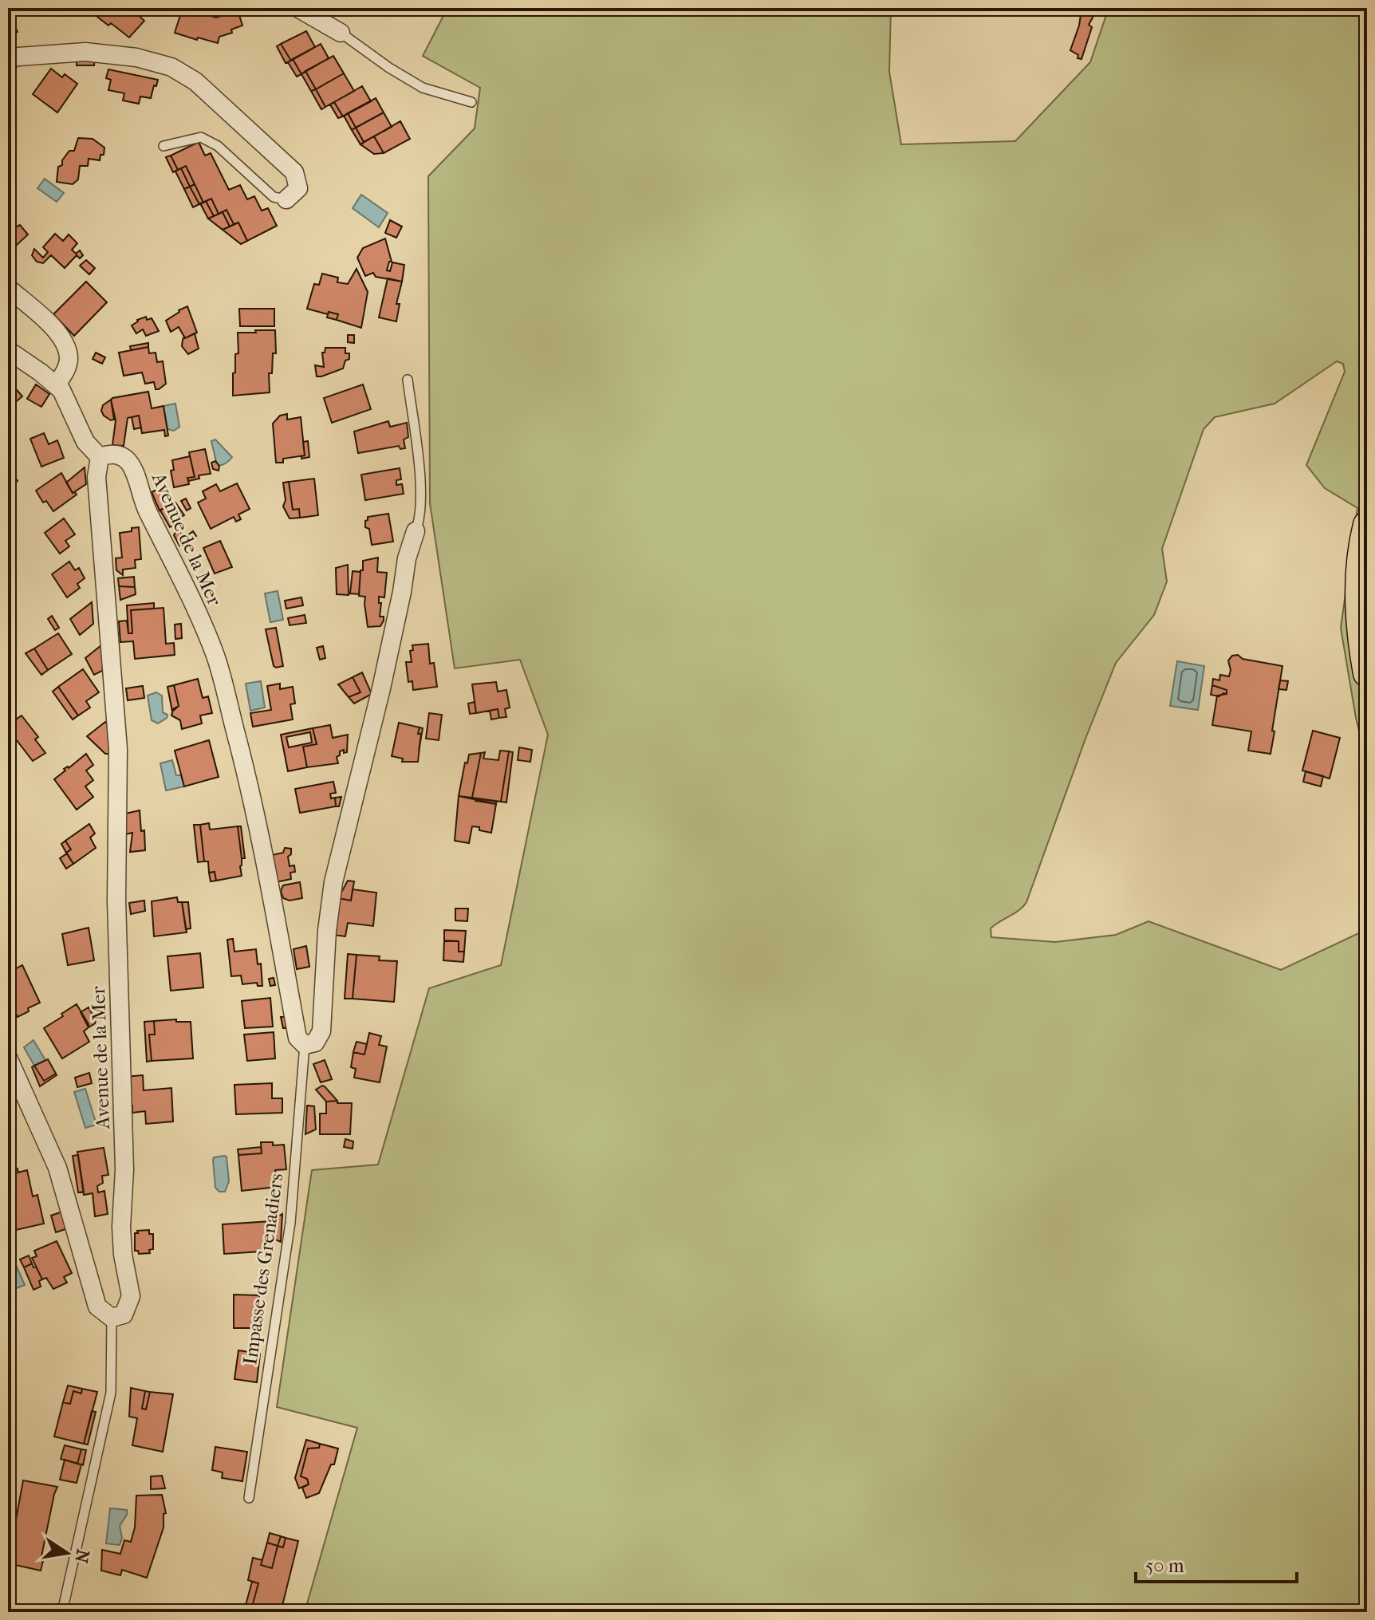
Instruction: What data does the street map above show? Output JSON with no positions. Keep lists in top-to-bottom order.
{
  "streets": {
    "street": ["Avenue de la Mer"],
    "lane": ["Impasse des Grenadiers"]
  },
  "crossings": [
    ["Avenue de la Mer", "Impasse des Grenadiers"]
  ],
  "scale_bar": "50 m",
  "north": "right"
}
